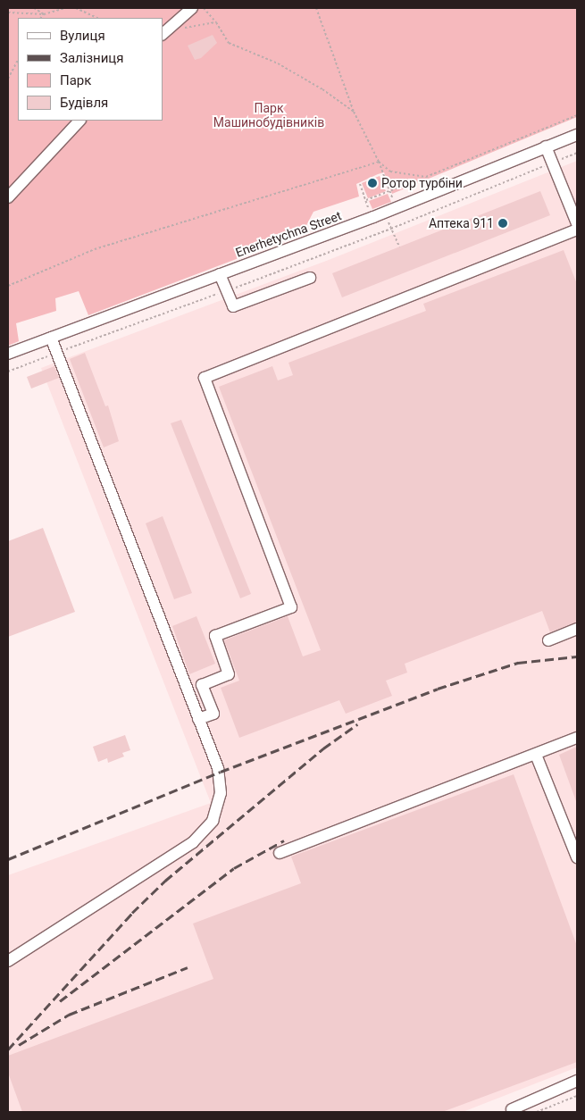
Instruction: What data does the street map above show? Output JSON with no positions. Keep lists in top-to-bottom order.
{
  "streets": {
    "street": ["Enerhetychna Street"]
  },
  "parks": ["Парк Машинобудівників"],
  "places": ["Ротор турбіни", "Аптека 911"],
  "legend": [
    "Вулиця",
    "Залізниця",
    "Парк",
    "Будівля"
  ]
}
